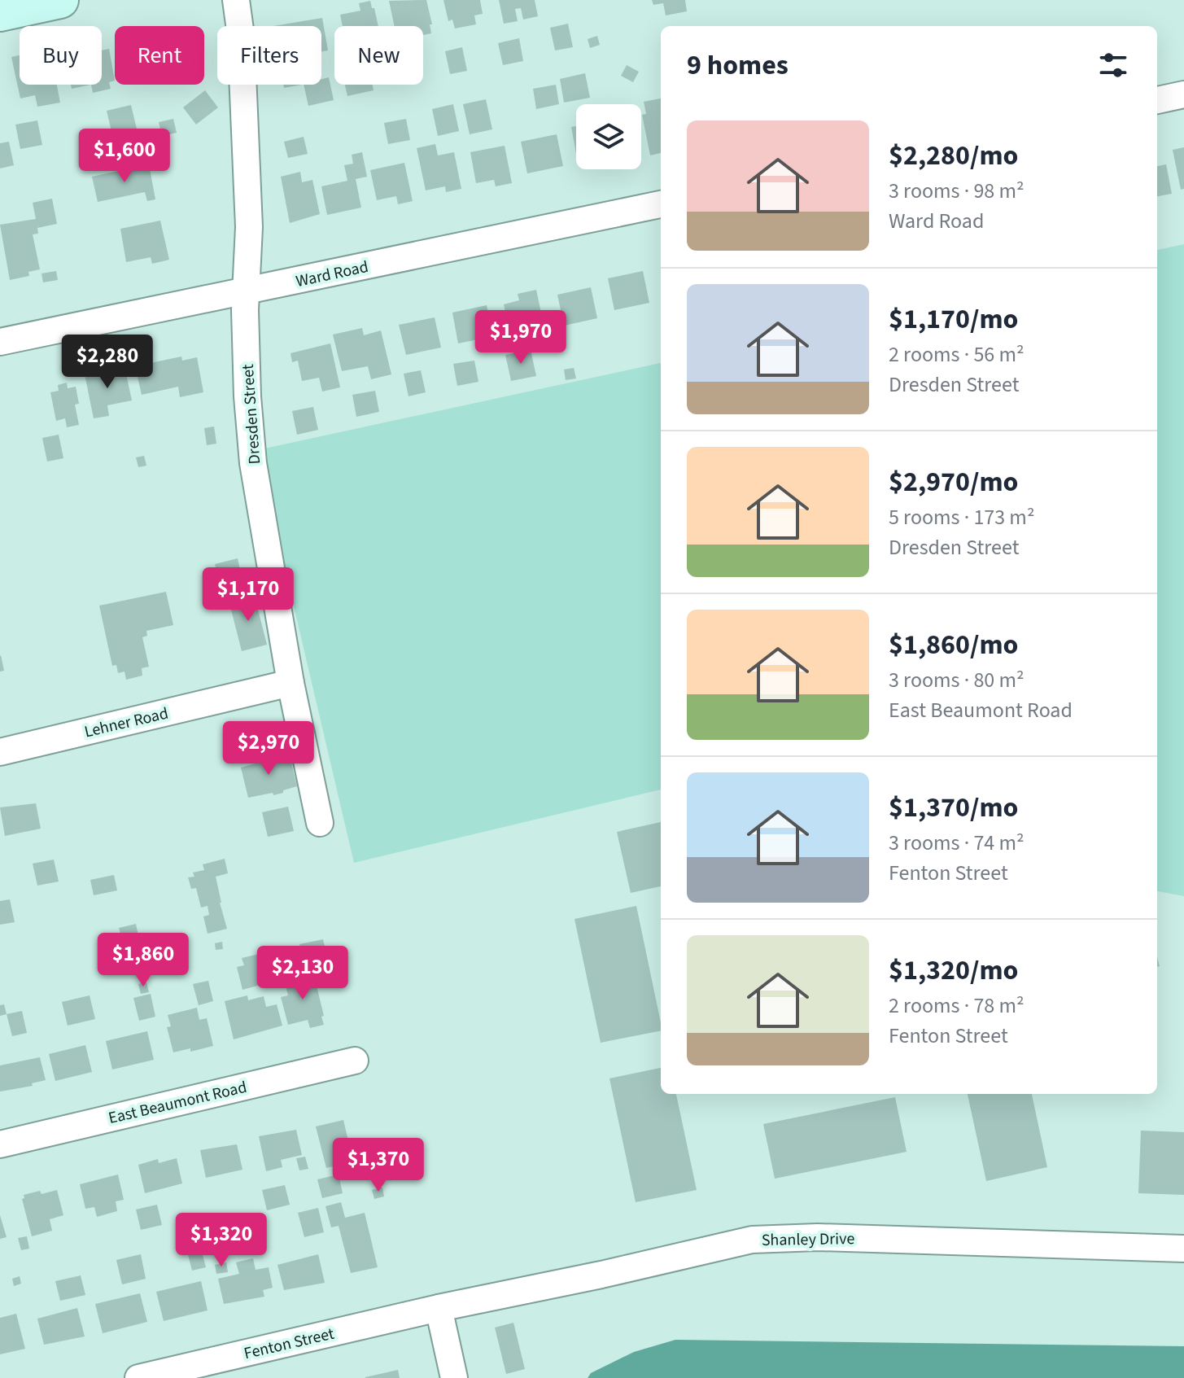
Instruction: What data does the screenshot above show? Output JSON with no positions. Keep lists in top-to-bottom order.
{
  "streets": {
    "street": [
      "Ward Road",
      "Dresden Street",
      "Lehner Road",
      "East Beaumont Road",
      "Shanley Drive",
      "Fenton Street"
    ]
  },
  "crossings": [
    ["Ward Road", "Dresden Street"],
    ["Dresden Street", "Lehner Road"],
    ["Shanley Drive", "Fenton Street"]
  ],
  "page": {
    "chip": [
      "Buy",
      "Rent",
      "Filters",
      "New"
    ],
    "heading": "9 homes",
    "list": [
      {
        "name": "$2,280/mo",
        "note": "3 rooms · 98 m² · Ward Road"
      },
      {
        "name": "$1,170/mo",
        "note": "2 rooms · 56 m² · Dresden Street"
      },
      {
        "name": "$2,970/mo",
        "note": "5 rooms · 173 m² · Dresden Street"
      },
      {
        "name": "$1,860/mo",
        "note": "3 rooms · 80 m² · East Beaumont Road"
      },
      {
        "name": "$1,370/mo",
        "note": "3 rooms · 74 m² · Fenton Street"
      },
      {
        "name": "$1,320/mo",
        "note": "2 rooms · 78 m² · Fenton Street"
      }
    ],
    "price": [
      "$1,600",
      "$1,970",
      "$2,280",
      "$1,170",
      "$2,970",
      "$1,860",
      "$2,130",
      "$1,370",
      "$1,320"
    ]
  }
}
